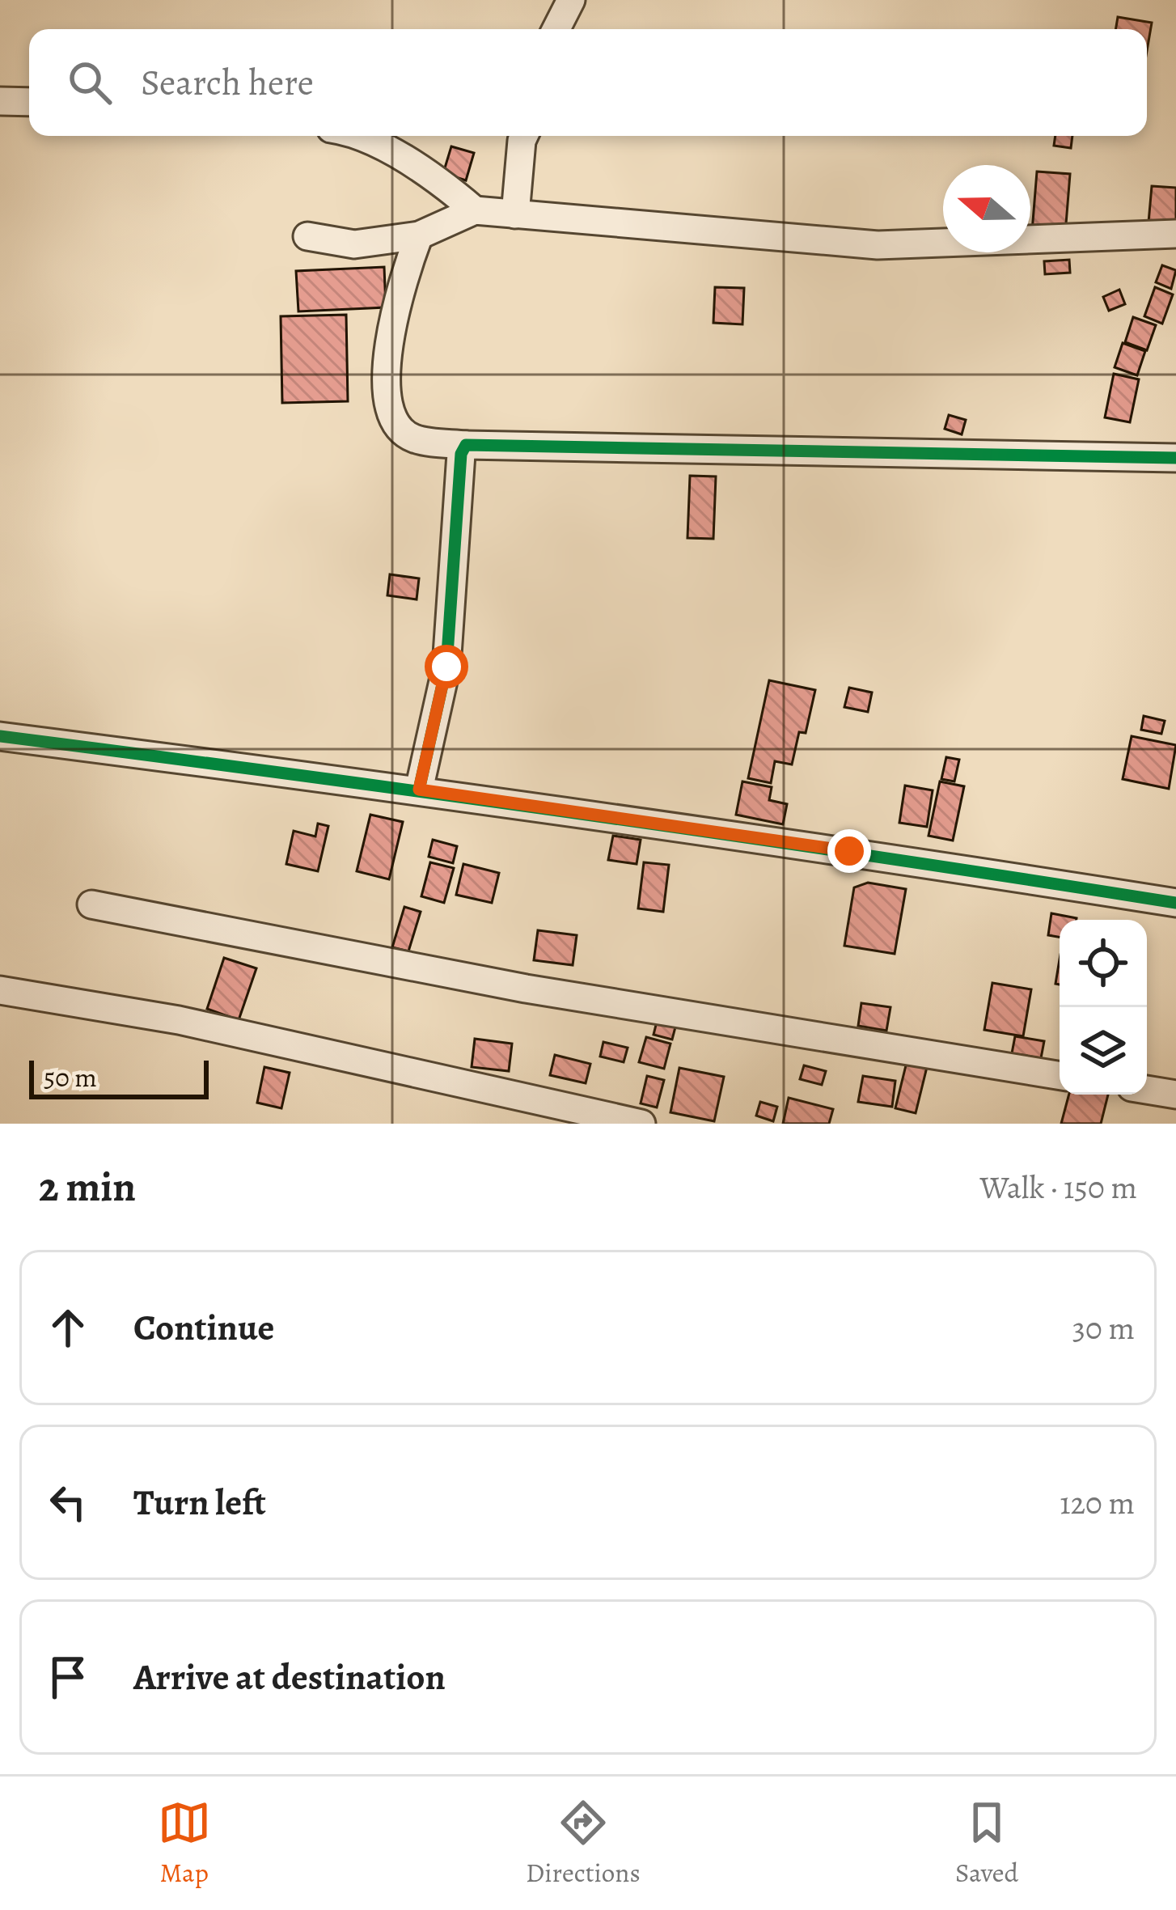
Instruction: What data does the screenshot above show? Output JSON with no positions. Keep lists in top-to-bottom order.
{
  "scale_bar": "50 m",
  "north": "left",
  "page": {
    "search": "Search here",
    "scale": "50 m",
    "heading": ["2 min", "Walk · 150 m"],
    "list": [
      ["Continue", "30 m"],
      ["Turn left", "120 m"],
      "Arrive at destination"
    ],
    "nav": ["Map", "Directions", "Saved"]
  }
}
